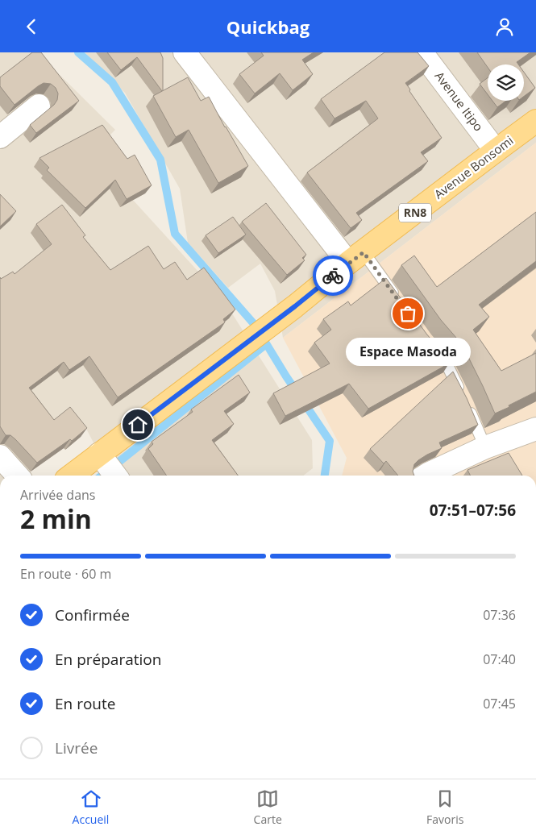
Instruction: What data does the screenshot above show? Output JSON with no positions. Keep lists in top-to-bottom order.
{
  "streets": {
    "main road": ["Avenue Bonsomi", "RN8"],
    "street": ["Avenue Itipo"]
  },
  "crossings": [
    ["Avenue Itipo", "Avenue Bonsomi"]
  ],
  "places": ["Espace Masoda"],
  "page": {
    "header": "Quickbag",
    "bubble": "Espace Masoda",
    "heading": ["2 min", "Arrivée dans", "07:51–07:56"],
    "bar": "En route · 60 m",
    "list": [
      ["Confirmée", "07:36"],
      ["En préparation", "07:40"],
      ["En route", "07:45"],
      "Livrée"
    ],
    "tabs": ["Accueil", "Carte", "Favoris"]
  }
}
